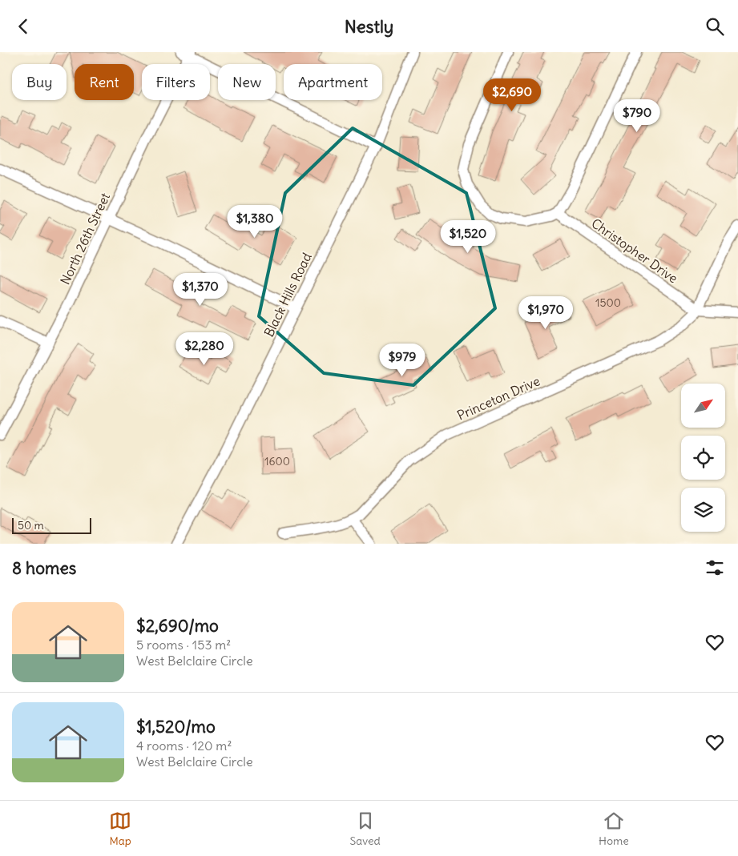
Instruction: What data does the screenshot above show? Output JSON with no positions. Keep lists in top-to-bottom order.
{
  "streets": {
    "street": [
      "North 26th Street",
      "Christopher Drive",
      "Black Hills Road",
      "Princeton Drive"
    ]
  },
  "crossings": [
    ["Christopher Drive", "Princeton Drive"]
  ],
  "house_numbers": ["1500", "1600"],
  "scale_bar": "50 m",
  "north": "top right",
  "page": {
    "header": "Nestly",
    "chip": [
      "Buy",
      "Rent",
      "Filters",
      "New",
      "Apartment"
    ],
    "price": [
      "$2,690",
      "$790",
      "$1,380",
      "$1,520",
      "$1,370",
      "$1,970",
      "$2,280",
      "$979"
    ],
    "scale": "50 m",
    "heading": "8 homes",
    "list": [
      {
        "name": "$2,690/mo",
        "note": "5 rooms · 153 m² · West Belclaire Circle"
      },
      {
        "name": "$1,520/mo",
        "note": "4 rooms · 120 m² · West Belclaire Circle"
      }
    ],
    "tabs": ["Map", "Saved", "Home"]
  }
}
